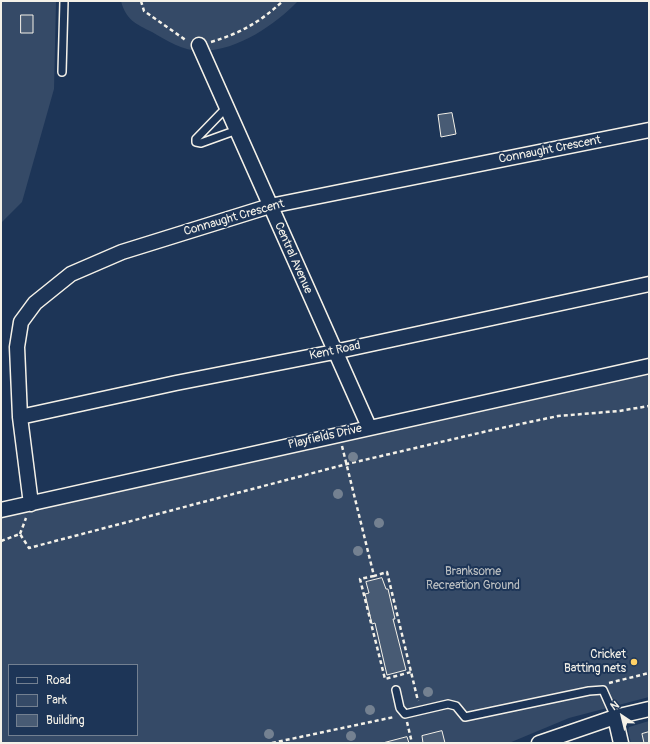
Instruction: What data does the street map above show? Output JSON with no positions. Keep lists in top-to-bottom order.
{
  "streets": {
    "street": [
      "Connaught Crescent",
      "Central Avenue",
      "Kent Road",
      "Playfields Drive"
    ]
  },
  "crossings": [
    ["Connaught Crescent", "Central Avenue"],
    ["Connaught Crescent", "Kent Road"],
    ["Connaught Crescent", "Playfields Drive"],
    ["Central Avenue", "Kent Road"],
    ["Central Avenue", "Playfields Drive"]
  ],
  "parks": ["Branksome Recreation Ground"],
  "places": ["Cricket Batting nets"],
  "legend": ["Road", "Park", "Building"],
  "north": "top left"
}
